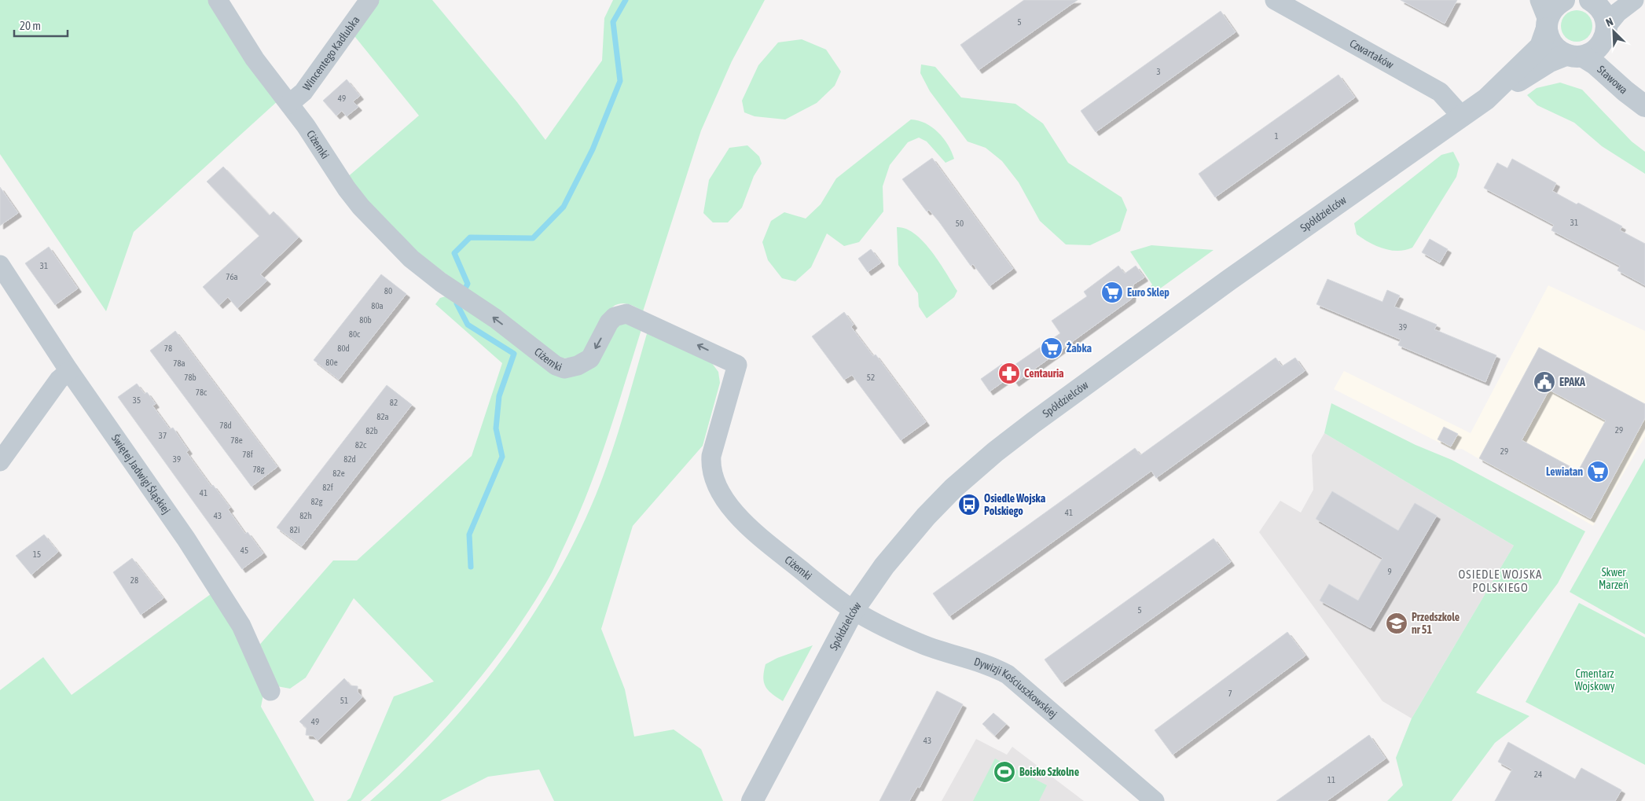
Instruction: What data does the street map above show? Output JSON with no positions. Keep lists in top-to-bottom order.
{
  "streets": {
    "street": [
      "Wincentego Kadłubka",
      "Czwartaków",
      "Stawowa",
      "Ciżemki",
      "Spółdzielców",
      "Świętej Jadwigi Śląskiej",
      "Dywizji Kościuszkowskiej"
    ]
  },
  "crossings": [
    ["Wincentego Kadłubka", "Ciżemki"],
    ["Czwartaków", "Spółdzielców"],
    ["Stawowa", "Spółdzielców"],
    ["Ciżemki", "Spółdzielców"],
    ["Ciżemki", "Dywizji Kościuszkowskiej"],
    ["Spółdzielców", "Dywizji Kościuszkowskiej"]
  ],
  "one_way": ["Ciżemki"],
  "districts": ["OSIEDLE WOJSKA POLSKIEGO"],
  "parks": ["Skwer Marzeń", "Cmentarz Wojskowy"],
  "places": {
    "supermarket": ["Euro Sklep", "Żabka", "Lewiatan"],
    "pharmacy": ["Centauria"],
    "public building": ["EPAKA"],
    "bus stop": ["Osiedle Wojska Polskiego"],
    "school or university": ["Przedszkole nr 51"],
    "sports": ["Boisko Szkolne"]
  },
  "house_numbers": [
    "5",
    "3",
    "49",
    "1",
    "31",
    "50",
    "31",
    "76a",
    "80",
    "80a",
    "80b",
    "39",
    "80c",
    "78",
    "80d",
    "80e",
    "78a",
    "78b",
    "52",
    "78c",
    "35",
    "82",
    "82a",
    "78d",
    "29",
    "82b",
    "37",
    "78e",
    "82c",
    "29",
    "78f",
    "39",
    "82d",
    "78g",
    "82e",
    "82f",
    "41",
    "82g",
    "41",
    "43",
    "82h",
    "82i",
    "45",
    "15",
    "9",
    "28",
    "5",
    "7",
    "51",
    "49",
    "43",
    "24",
    "11"
  ],
  "scale_bar": "20 m",
  "north": "top left"
}
